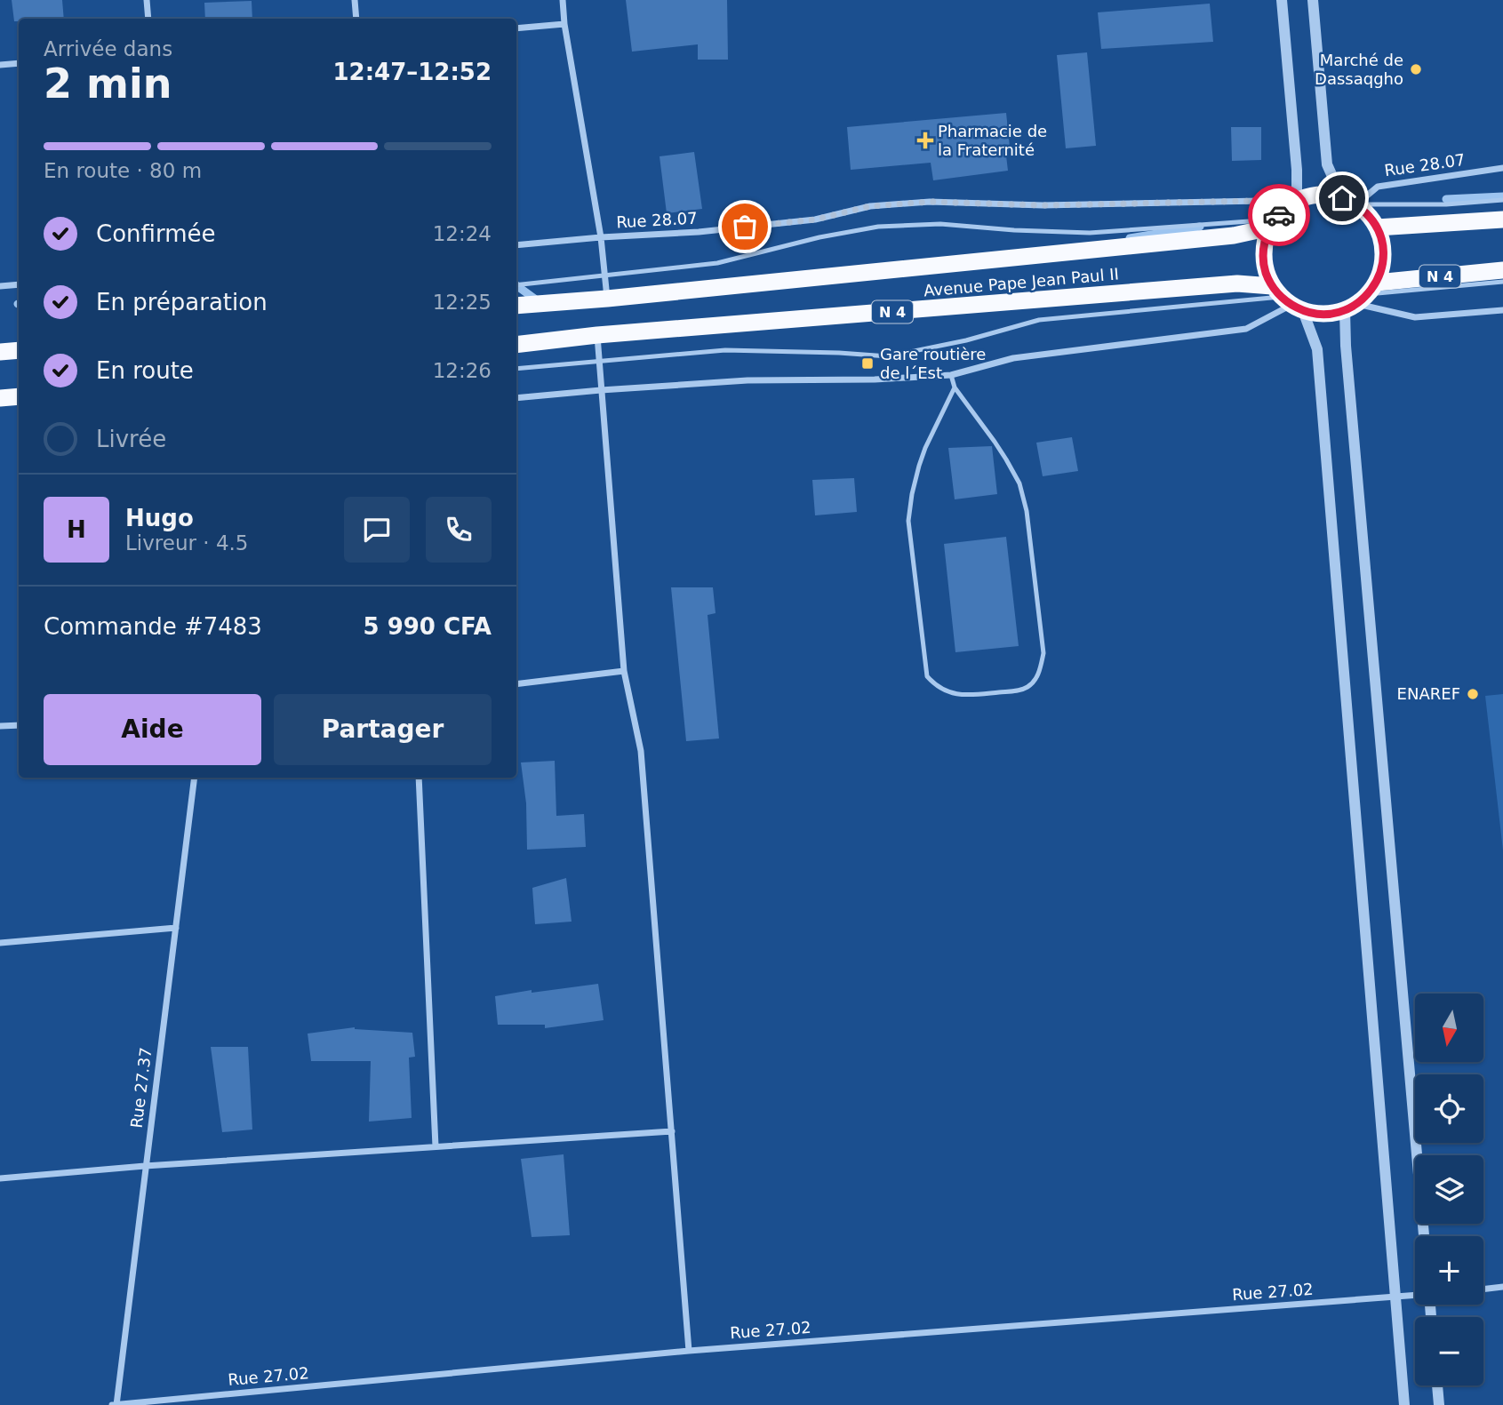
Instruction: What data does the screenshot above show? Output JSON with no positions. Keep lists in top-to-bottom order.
{
  "streets": {
    "highway": ["N 4", "Avenue Pape Jean Paul II"],
    "street": ["Rue 28.07", "Rue 27.37", "Rue 27.02"]
  },
  "crossings": [
    ["Rue 28.07", "Avenue Pape Jean Paul II"],
    ["Rue 27.37", "Rue 27.02"]
  ],
  "places": {
    "other": ["Marché de Dassaqgho", "ENAREF"],
    "health": ["Pharmacie de la Fraternité"],
    "transit": ["Gare routière de l´Est"]
  },
  "north": "bottom",
  "page": {
    "heading": ["2 min", "Arrivée dans", "12:47–12:52"],
    "panel": [
      "Hugo",
      "Livreur · 4.5",
      "Commande #7483",
      "5 990 CFA"
    ],
    "bar": "En route · 80 m",
    "list": [
      ["Confirmée", "12:24"],
      ["En préparation", "12:25"],
      ["En route", "12:26"],
      "Livrée"
    ],
    "round": "H",
    "buttons": ["Aide", "Partager"],
    "map_buttons": ["+", "−"]
  }
}
